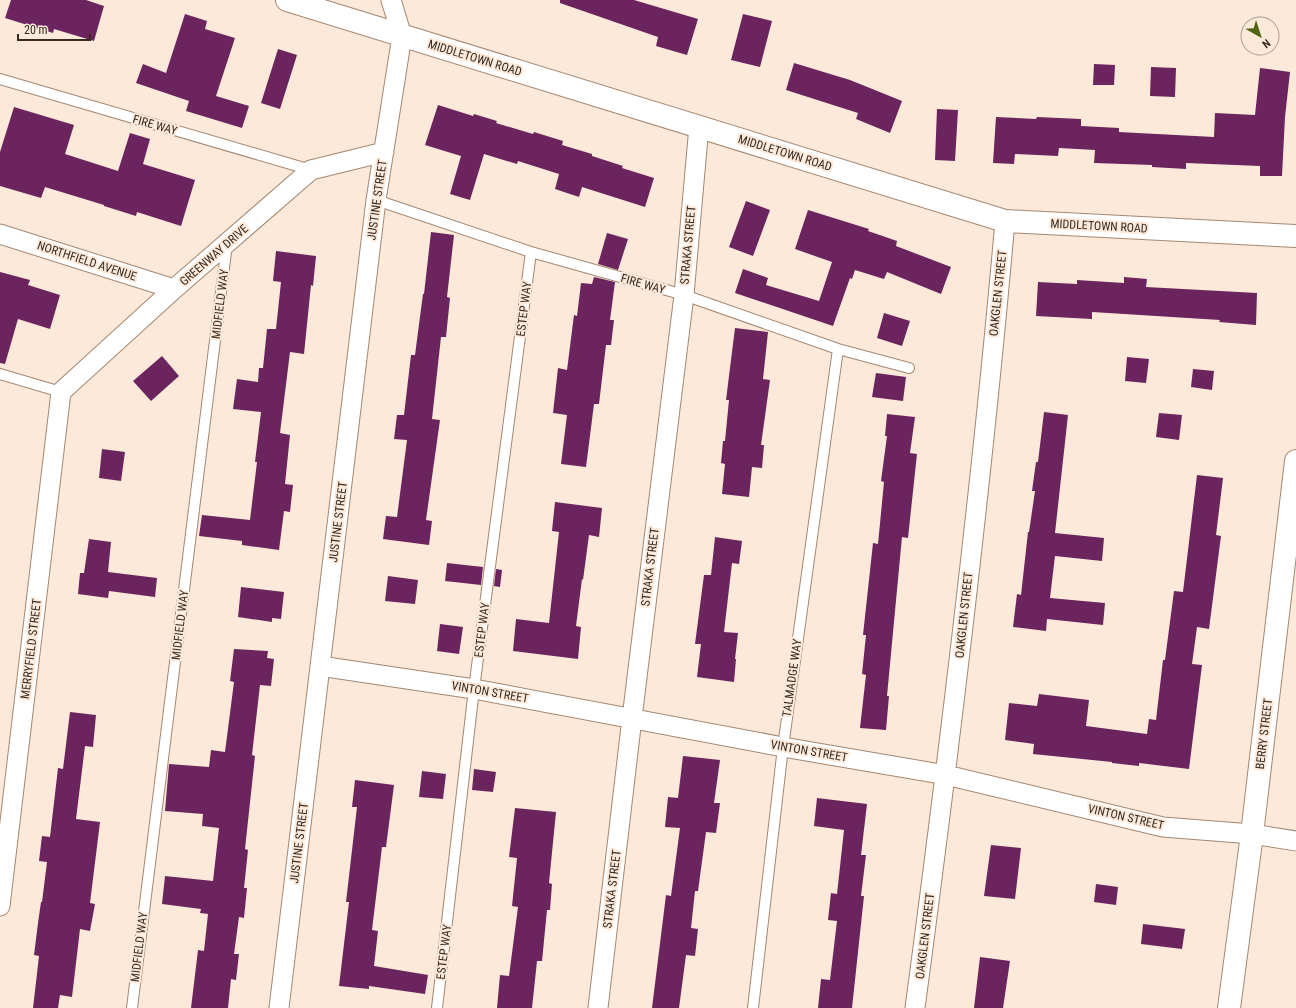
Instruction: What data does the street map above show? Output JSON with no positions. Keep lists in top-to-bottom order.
{
  "streets": {
    "street": [
      "MIDDLETOWN ROAD",
      "JUSTINE STREET",
      "STRAKA STREET",
      "GREENWAY DRIVE",
      "NORTHFIELD AVENUE",
      "OAKGLEN STREET",
      "MERRYFIELD STREET",
      "VINTON STREET",
      "BERRY STREET"
    ],
    "lane": [
      "FIRE WAY",
      "MIDFIELD WAY",
      "ESTEP WAY",
      "TALMADGE WAY"
    ]
  },
  "crossings": [
    ["MIDDLETOWN ROAD", "JUSTINE STREET"],
    ["MIDDLETOWN ROAD", "STRAKA STREET"],
    ["MIDDLETOWN ROAD", "OAKGLEN STREET"],
    ["FIRE WAY", "JUSTINE STREET"],
    ["FIRE WAY", "STRAKA STREET"],
    ["FIRE WAY", "GREENWAY DRIVE"],
    ["FIRE WAY", "ESTEP WAY"],
    ["FIRE WAY", "TALMADGE WAY"],
    ["JUSTINE STREET", "GREENWAY DRIVE"],
    ["JUSTINE STREET", "VINTON STREET"],
    ["STRAKA STREET", "VINTON STREET"],
    ["GREENWAY DRIVE", "NORTHFIELD AVENUE"],
    ["GREENWAY DRIVE", "MIDFIELD WAY"],
    ["GREENWAY DRIVE", "MERRYFIELD STREET"],
    ["OAKGLEN STREET", "VINTON STREET"],
    ["ESTEP WAY", "VINTON STREET"],
    ["TALMADGE WAY", "VINTON STREET"],
    ["VINTON STREET", "BERRY STREET"]
  ],
  "scale_bar": "20 m",
  "north": "bottom right"
}
